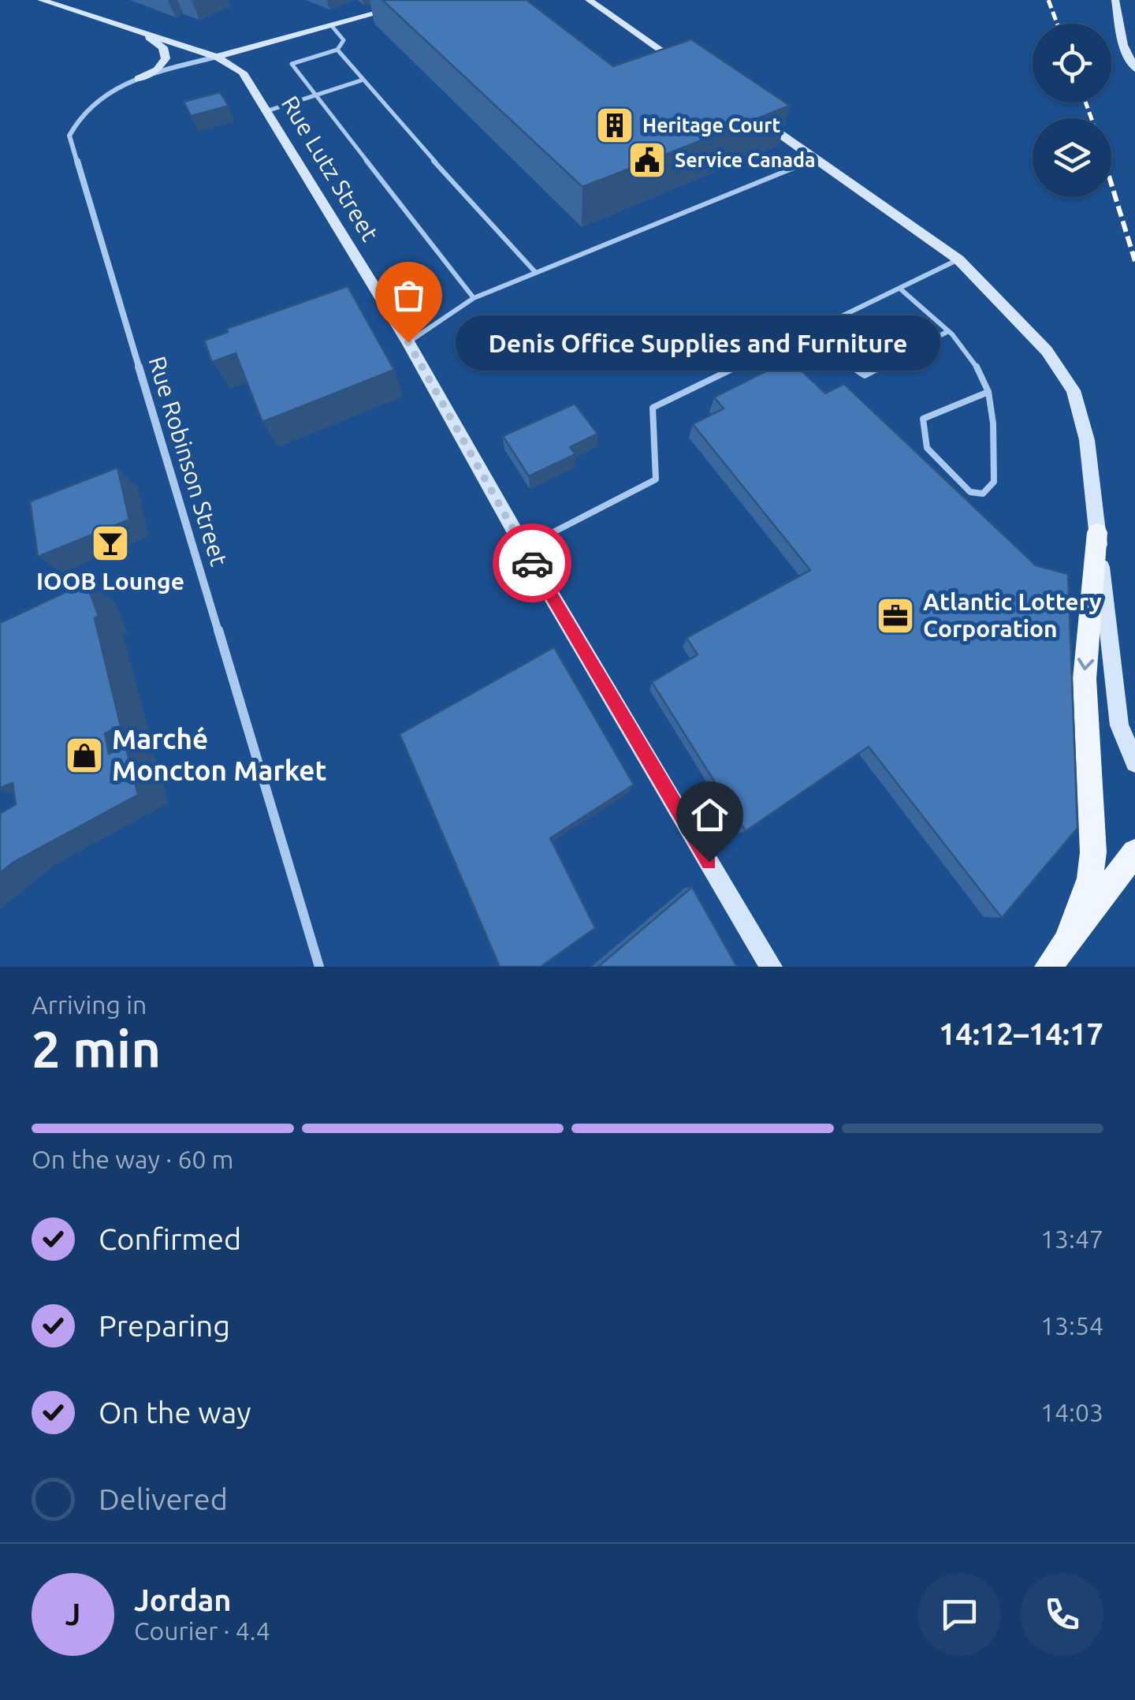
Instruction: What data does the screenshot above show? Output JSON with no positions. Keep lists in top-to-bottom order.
{
  "streets": {
    "street": ["Rue Lutz Street", "Rue Robinson Street"]
  },
  "crossings": [
    ["Rue Lutz Street", "Rue Robinson Street"]
  ],
  "places": {
    "building": ["Heritage Court"],
    "public building": ["Service Canada"],
    "other": ["Denis Office Supplies and Furniture"],
    "bar": ["IOOB Lounge"],
    "office": ["Atlantic Lottery Corporation"],
    "shop": ["Marché Moncton Market"]
  },
  "page": {
    "bubble": "Denis Office Supplies and Furniture",
    "heading": ["2 min", "Arriving in", "14:12–14:17"],
    "panel": ["Jordan", "Courier · 4.4"],
    "bar": "On the way · 60 m",
    "list": [
      ["Confirmed", "13:47"],
      ["Preparing", "13:54"],
      ["On the way", "14:03"],
      "Delivered"
    ],
    "round": "J"
  }
}
